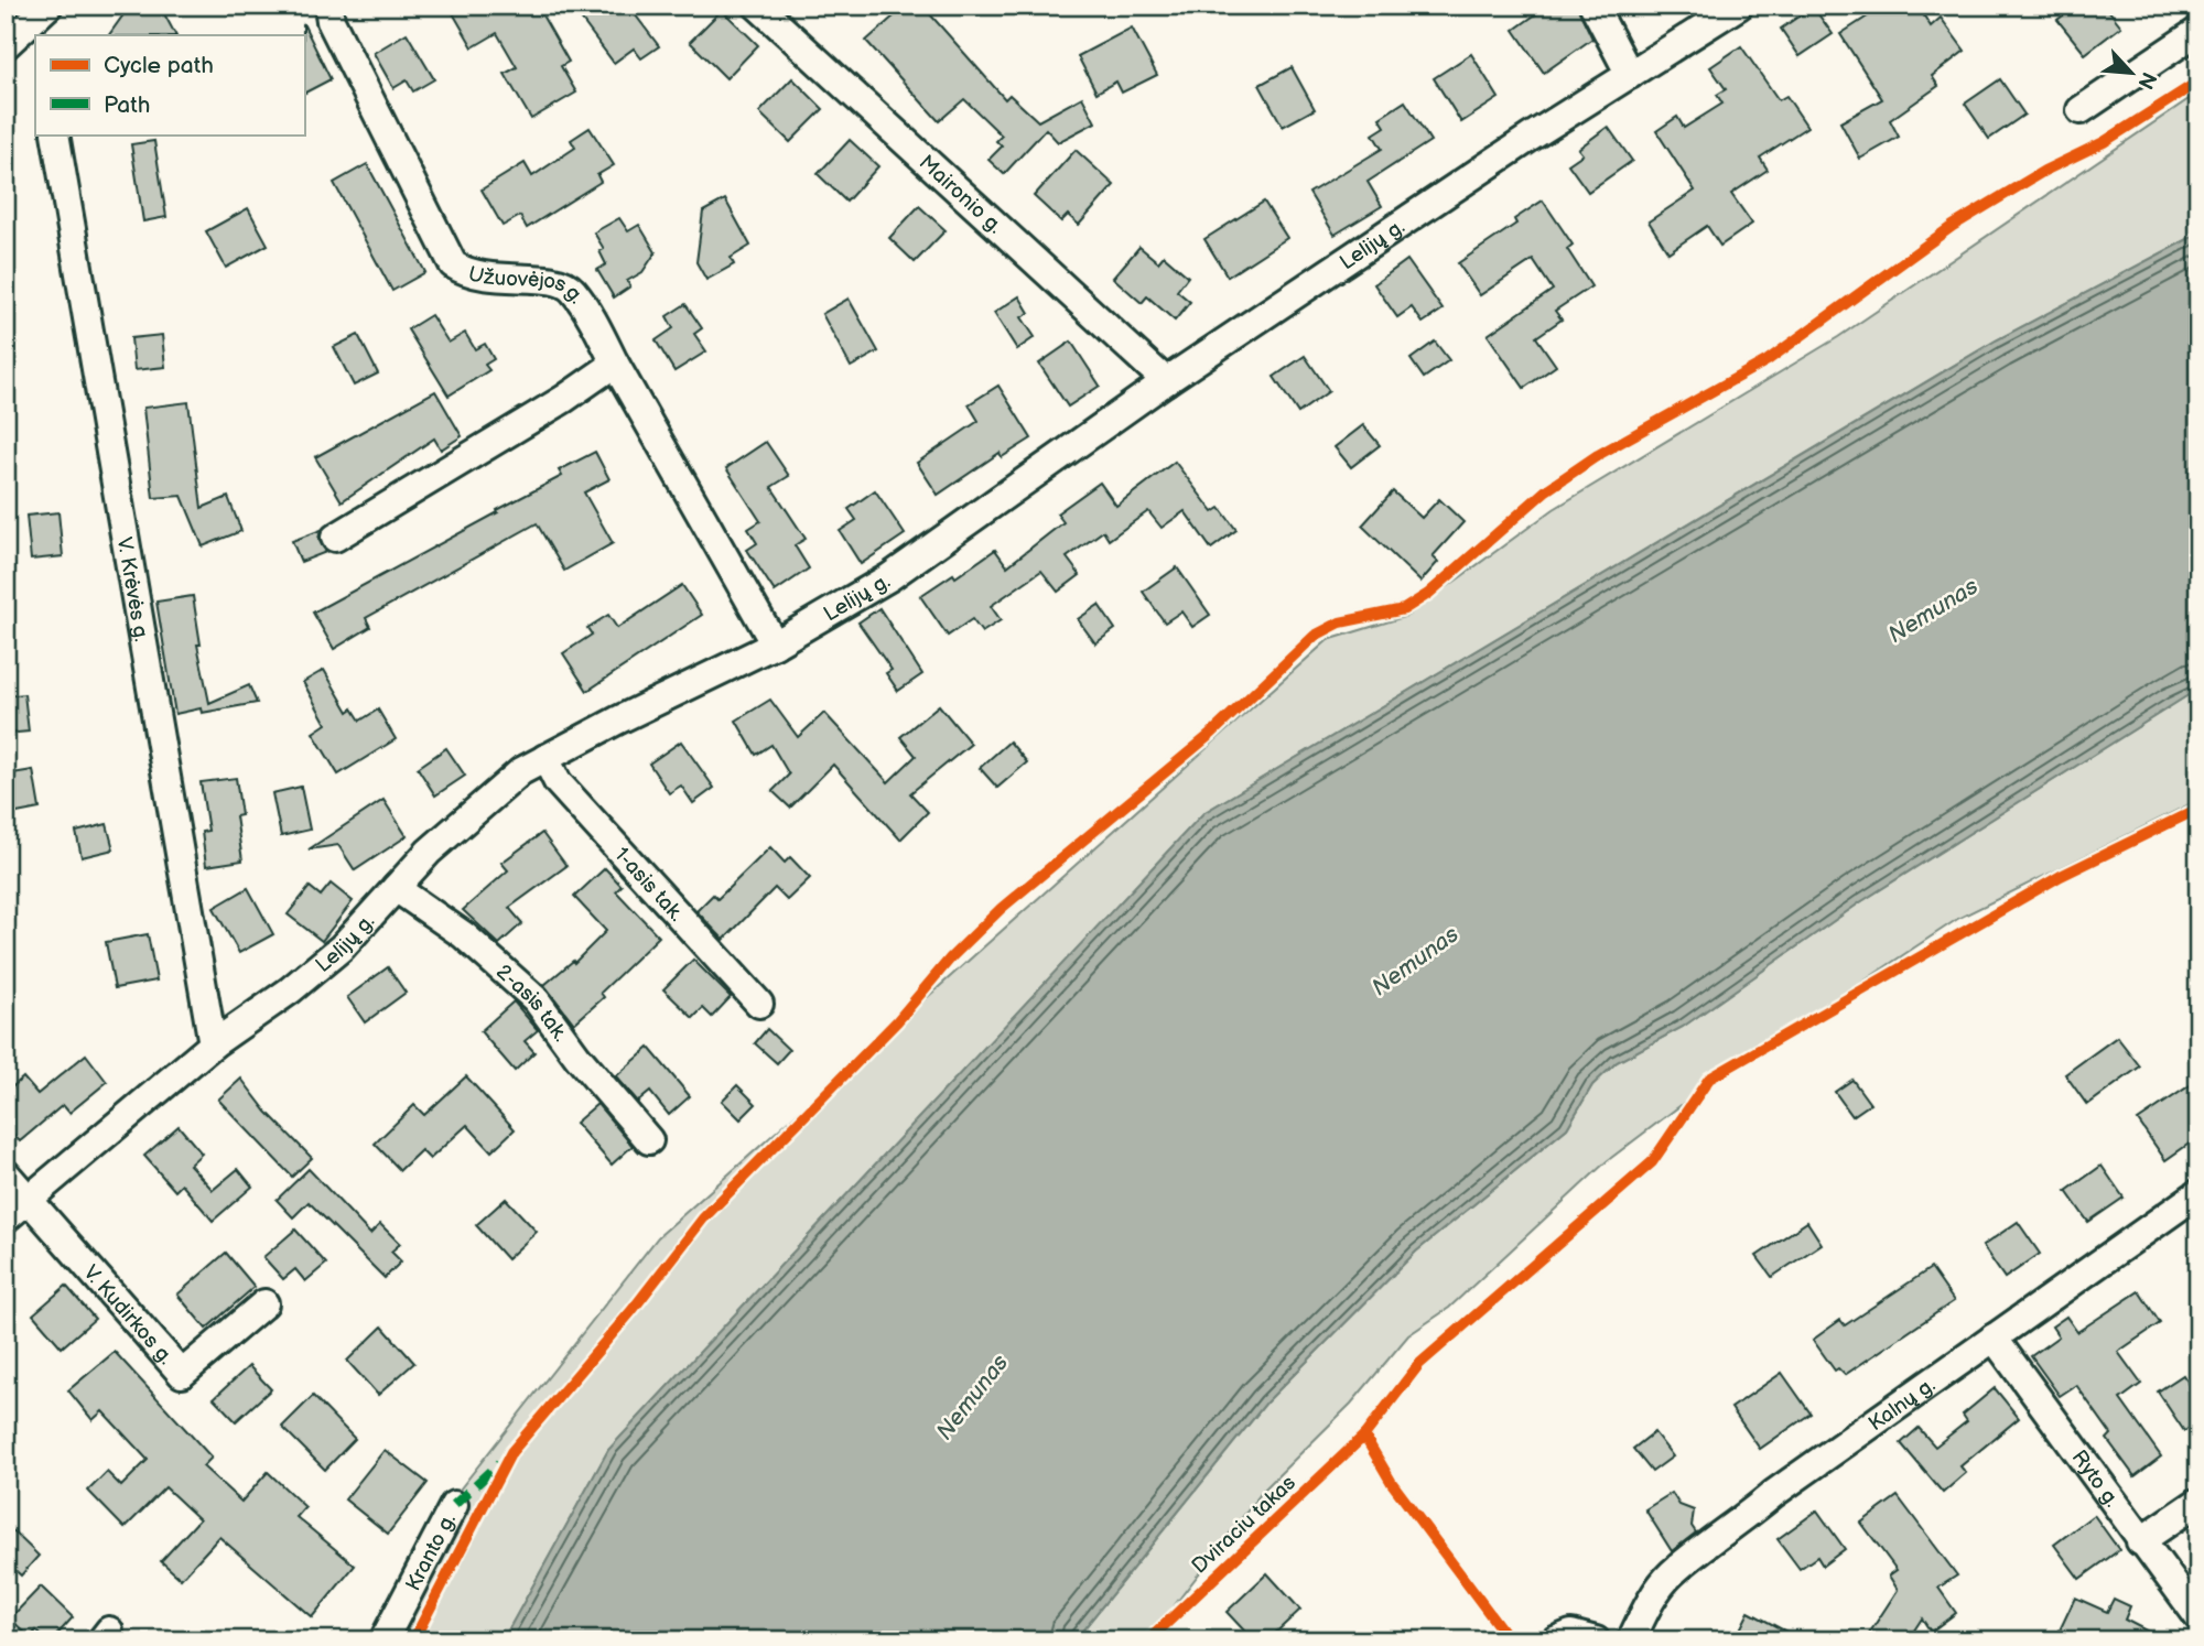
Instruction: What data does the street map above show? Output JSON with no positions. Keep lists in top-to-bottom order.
{
  "streets": {
    "street": [
      "Maironio g.",
      "Lelijų g.",
      "Užuovėjos g.",
      "V. Krėvės g.",
      "1-asis tak.",
      "2-asis tak.",
      "V. Kudirkos g.",
      "Kalnų g.",
      "Ryto g.",
      "Kranto g."
    ],
    "cycle path": ["Dviraciu takas"]
  },
  "crossings": [
    ["Maironio g.", "Lelijų g."],
    ["Lelijų g.", "Užuovėjos g."],
    ["Lelijų g.", "V. Krėvės g."],
    ["Lelijų g.", "1-asis tak."],
    ["Lelijų g.", "2-asis tak."],
    ["Lelijų g.", "V. Kudirkos g."],
    ["Kalnų g.", "Ryto g."]
  ],
  "water": ["Nemunas"],
  "legend": ["Cycle path", "Path"],
  "north": "bottom right"
}
